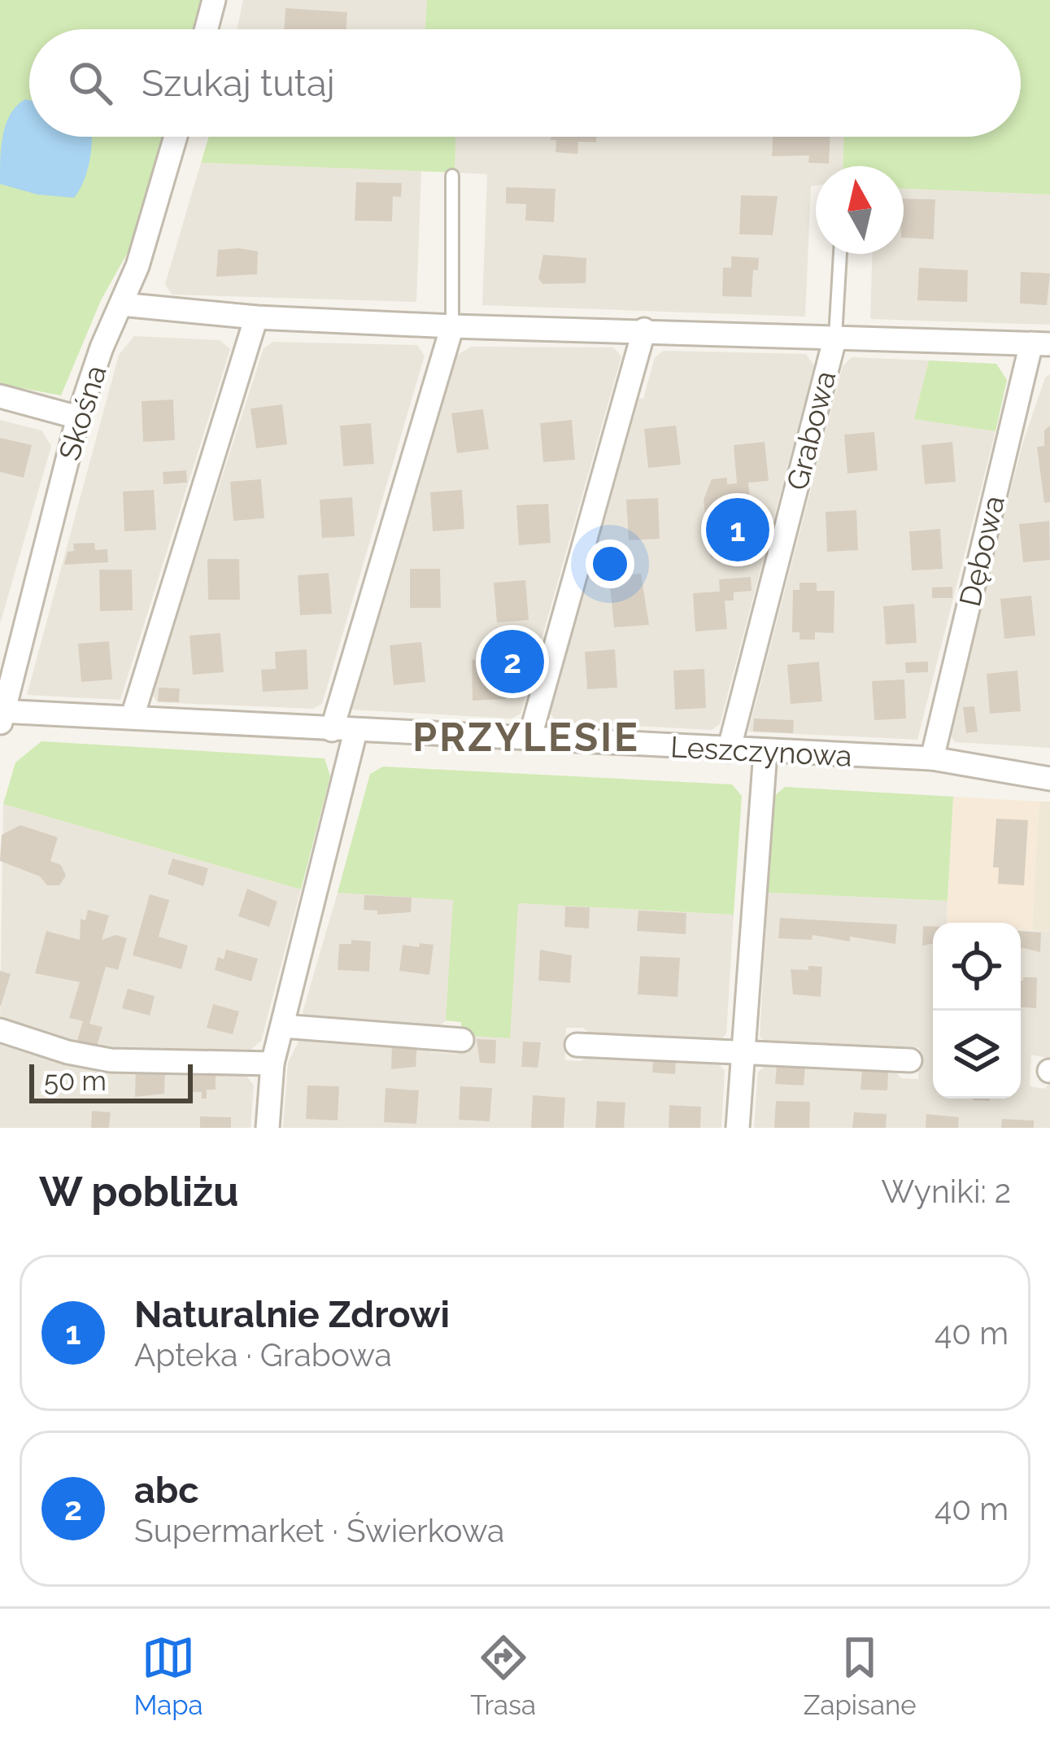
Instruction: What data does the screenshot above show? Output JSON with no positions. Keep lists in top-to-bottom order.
{
  "streets": {
    "street": [
      "Skośna",
      "Grabowa",
      "Dębowa",
      "Leszczynowa"
    ]
  },
  "crossings": [
    ["Skośna", "Leszczynowa"],
    ["Grabowa", "Leszczynowa"],
    ["Dębowa", "Leszczynowa"]
  ],
  "districts": ["PRZYLESIE"],
  "scale_bar": "50 m",
  "north": "top",
  "page": {
    "search": "Szukaj tutaj",
    "pins": ["1", "2"],
    "scale": "50 m",
    "heading": ["W pobliżu", "Wyniki: 2"],
    "list": [
      {
        "mark": "1",
        "name": "Naturalnie Zdrowi",
        "note": "Apteka · Grabowa",
        "value": "40 m"
      },
      {
        "mark": "2",
        "name": "abc",
        "note": "Supermarket · Świerkowa",
        "value": "40 m"
      }
    ],
    "nav": ["Mapa", "Trasa", "Zapisane"]
  }
}
